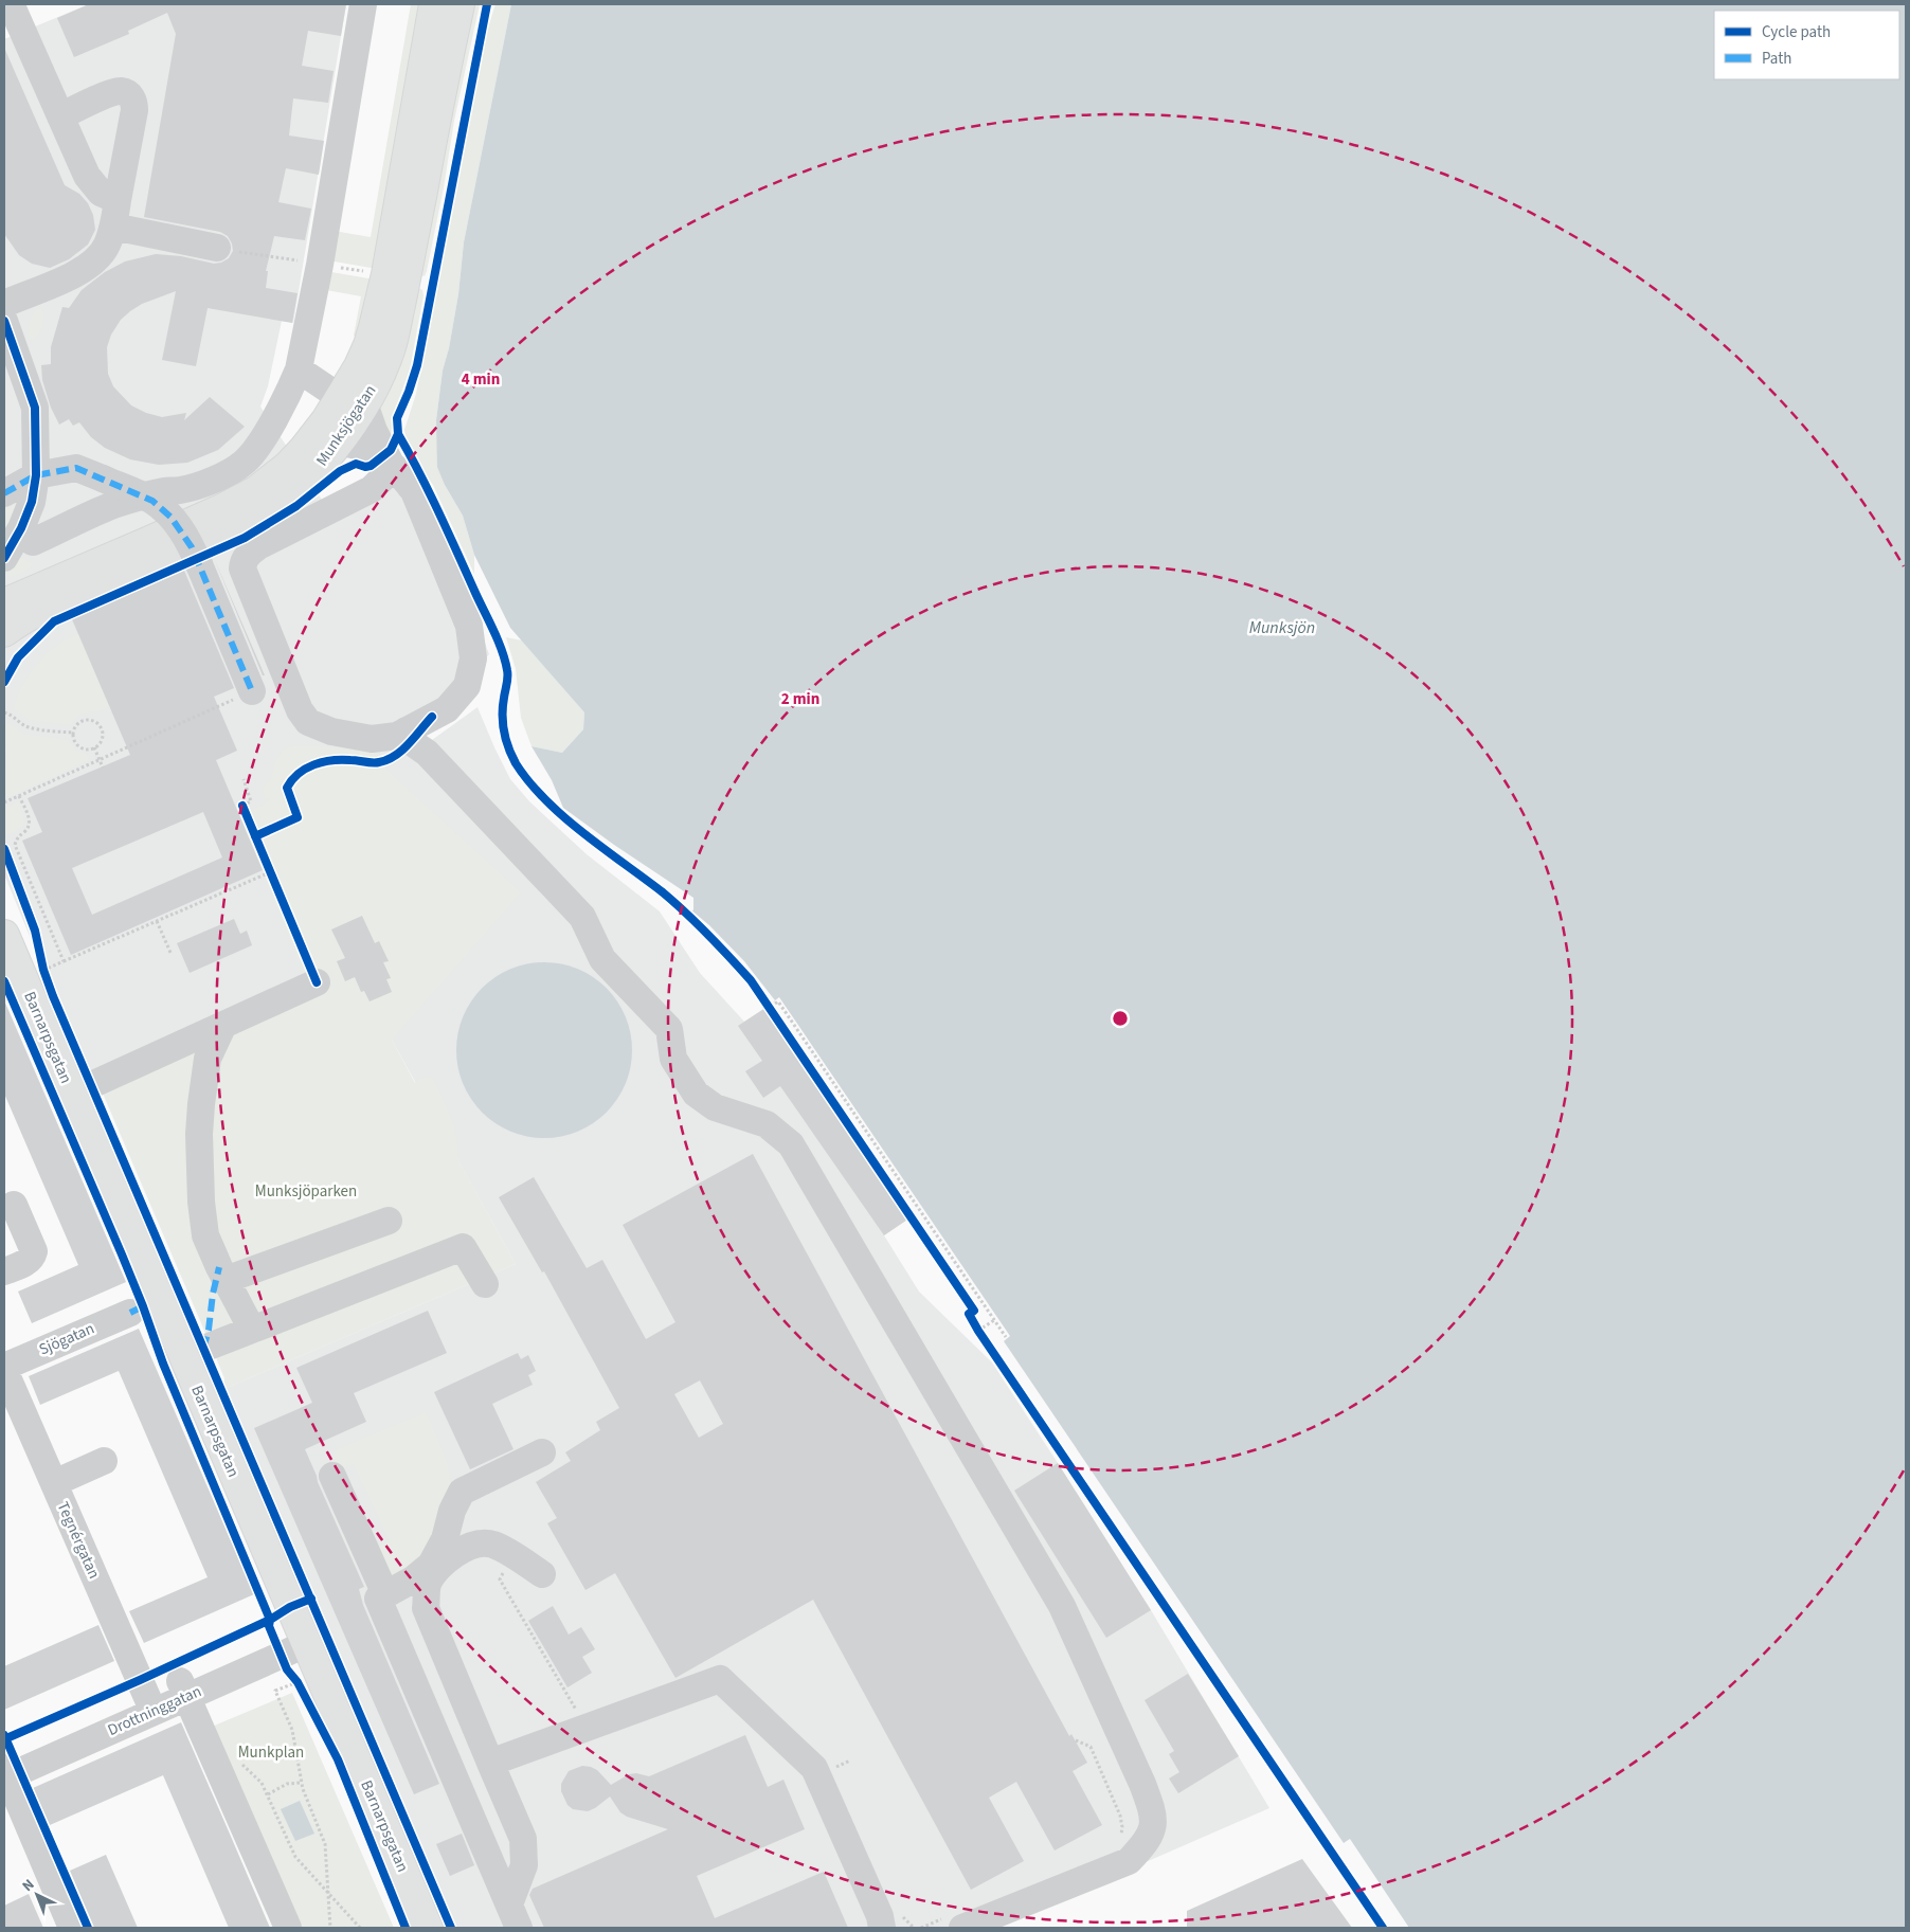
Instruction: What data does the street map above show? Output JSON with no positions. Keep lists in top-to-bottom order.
{
  "streets": {
    "main road": ["Munksjögatan", "Barnarpsgatan"],
    "street": ["Sjögatan", "Tegnérgatan", "Drottninggatan"]
  },
  "crossings": [
    ["Barnarpsgatan", "Drottninggatan"],
    ["Sjögatan", "Tegnérgatan"],
    ["Tegnérgatan", "Drottninggatan"]
  ],
  "water": ["Munksjön"],
  "parks": ["Munksjöparken", "Munkplan"],
  "legend": ["Cycle path", "Path"],
  "north": "top left",
  "rings": ["4 min", "2 min"]
}
